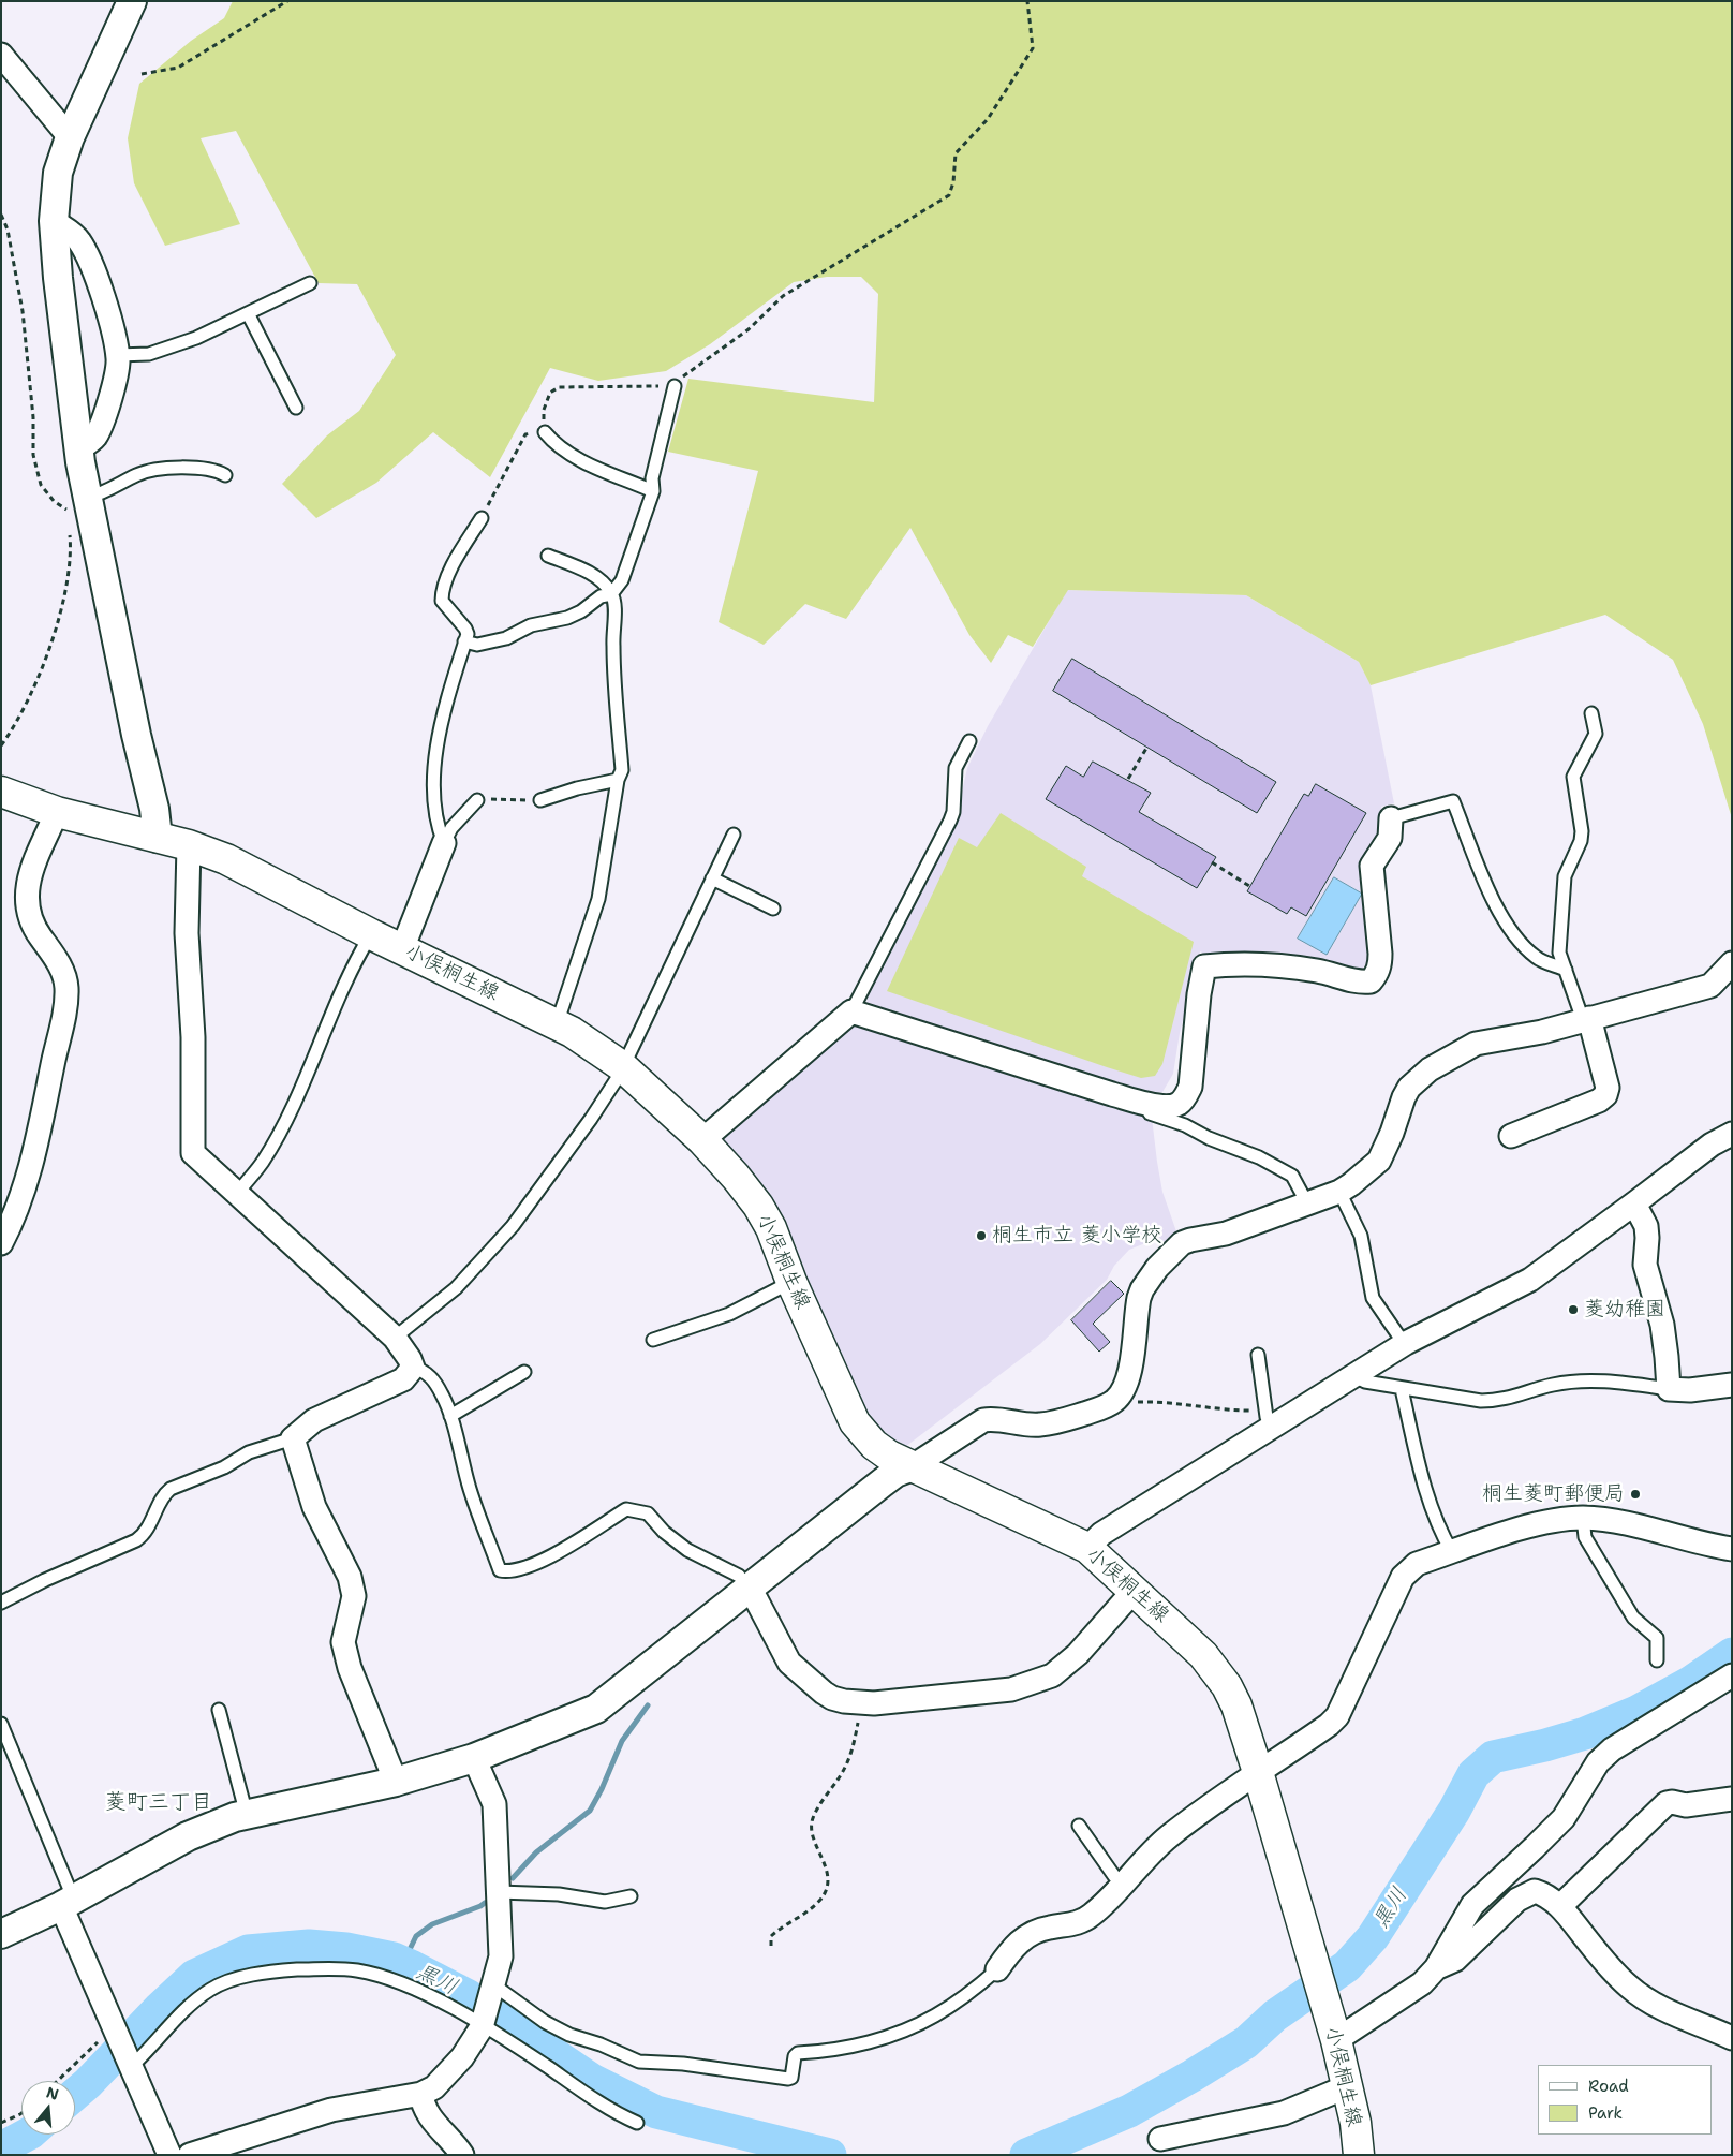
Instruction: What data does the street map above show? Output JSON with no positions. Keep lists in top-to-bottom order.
{
  "streets": {
    "main road": ["小俣桐生線"]
  },
  "districts": ["菱町三丁目"],
  "water": ["黒川"],
  "places": ["桐生市立 菱小学校", "菱幼稚園", "桐生菱町郵便局"],
  "legend": ["Road", "Park"],
  "north": "top"
}
